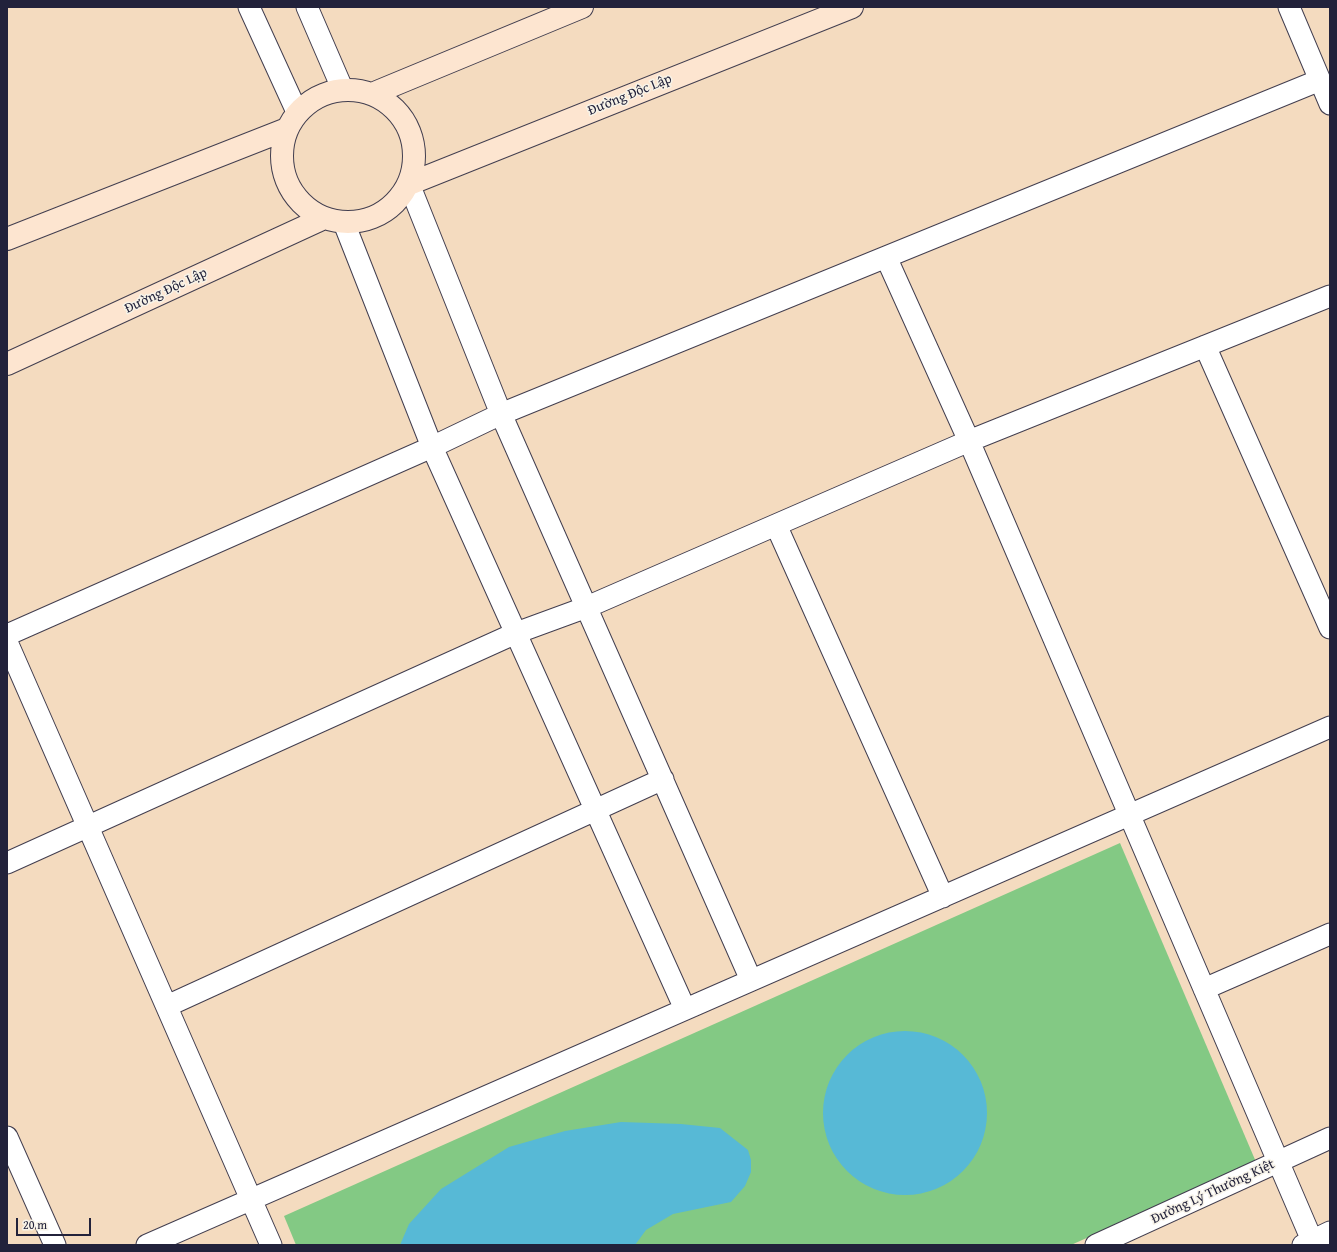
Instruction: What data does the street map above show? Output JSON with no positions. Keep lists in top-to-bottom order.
{
  "streets": {
    "street": ["Đường Độc Lập", "Đường Lý Thường Kiệt"]
  },
  "scale_bar": "20 m"
}
